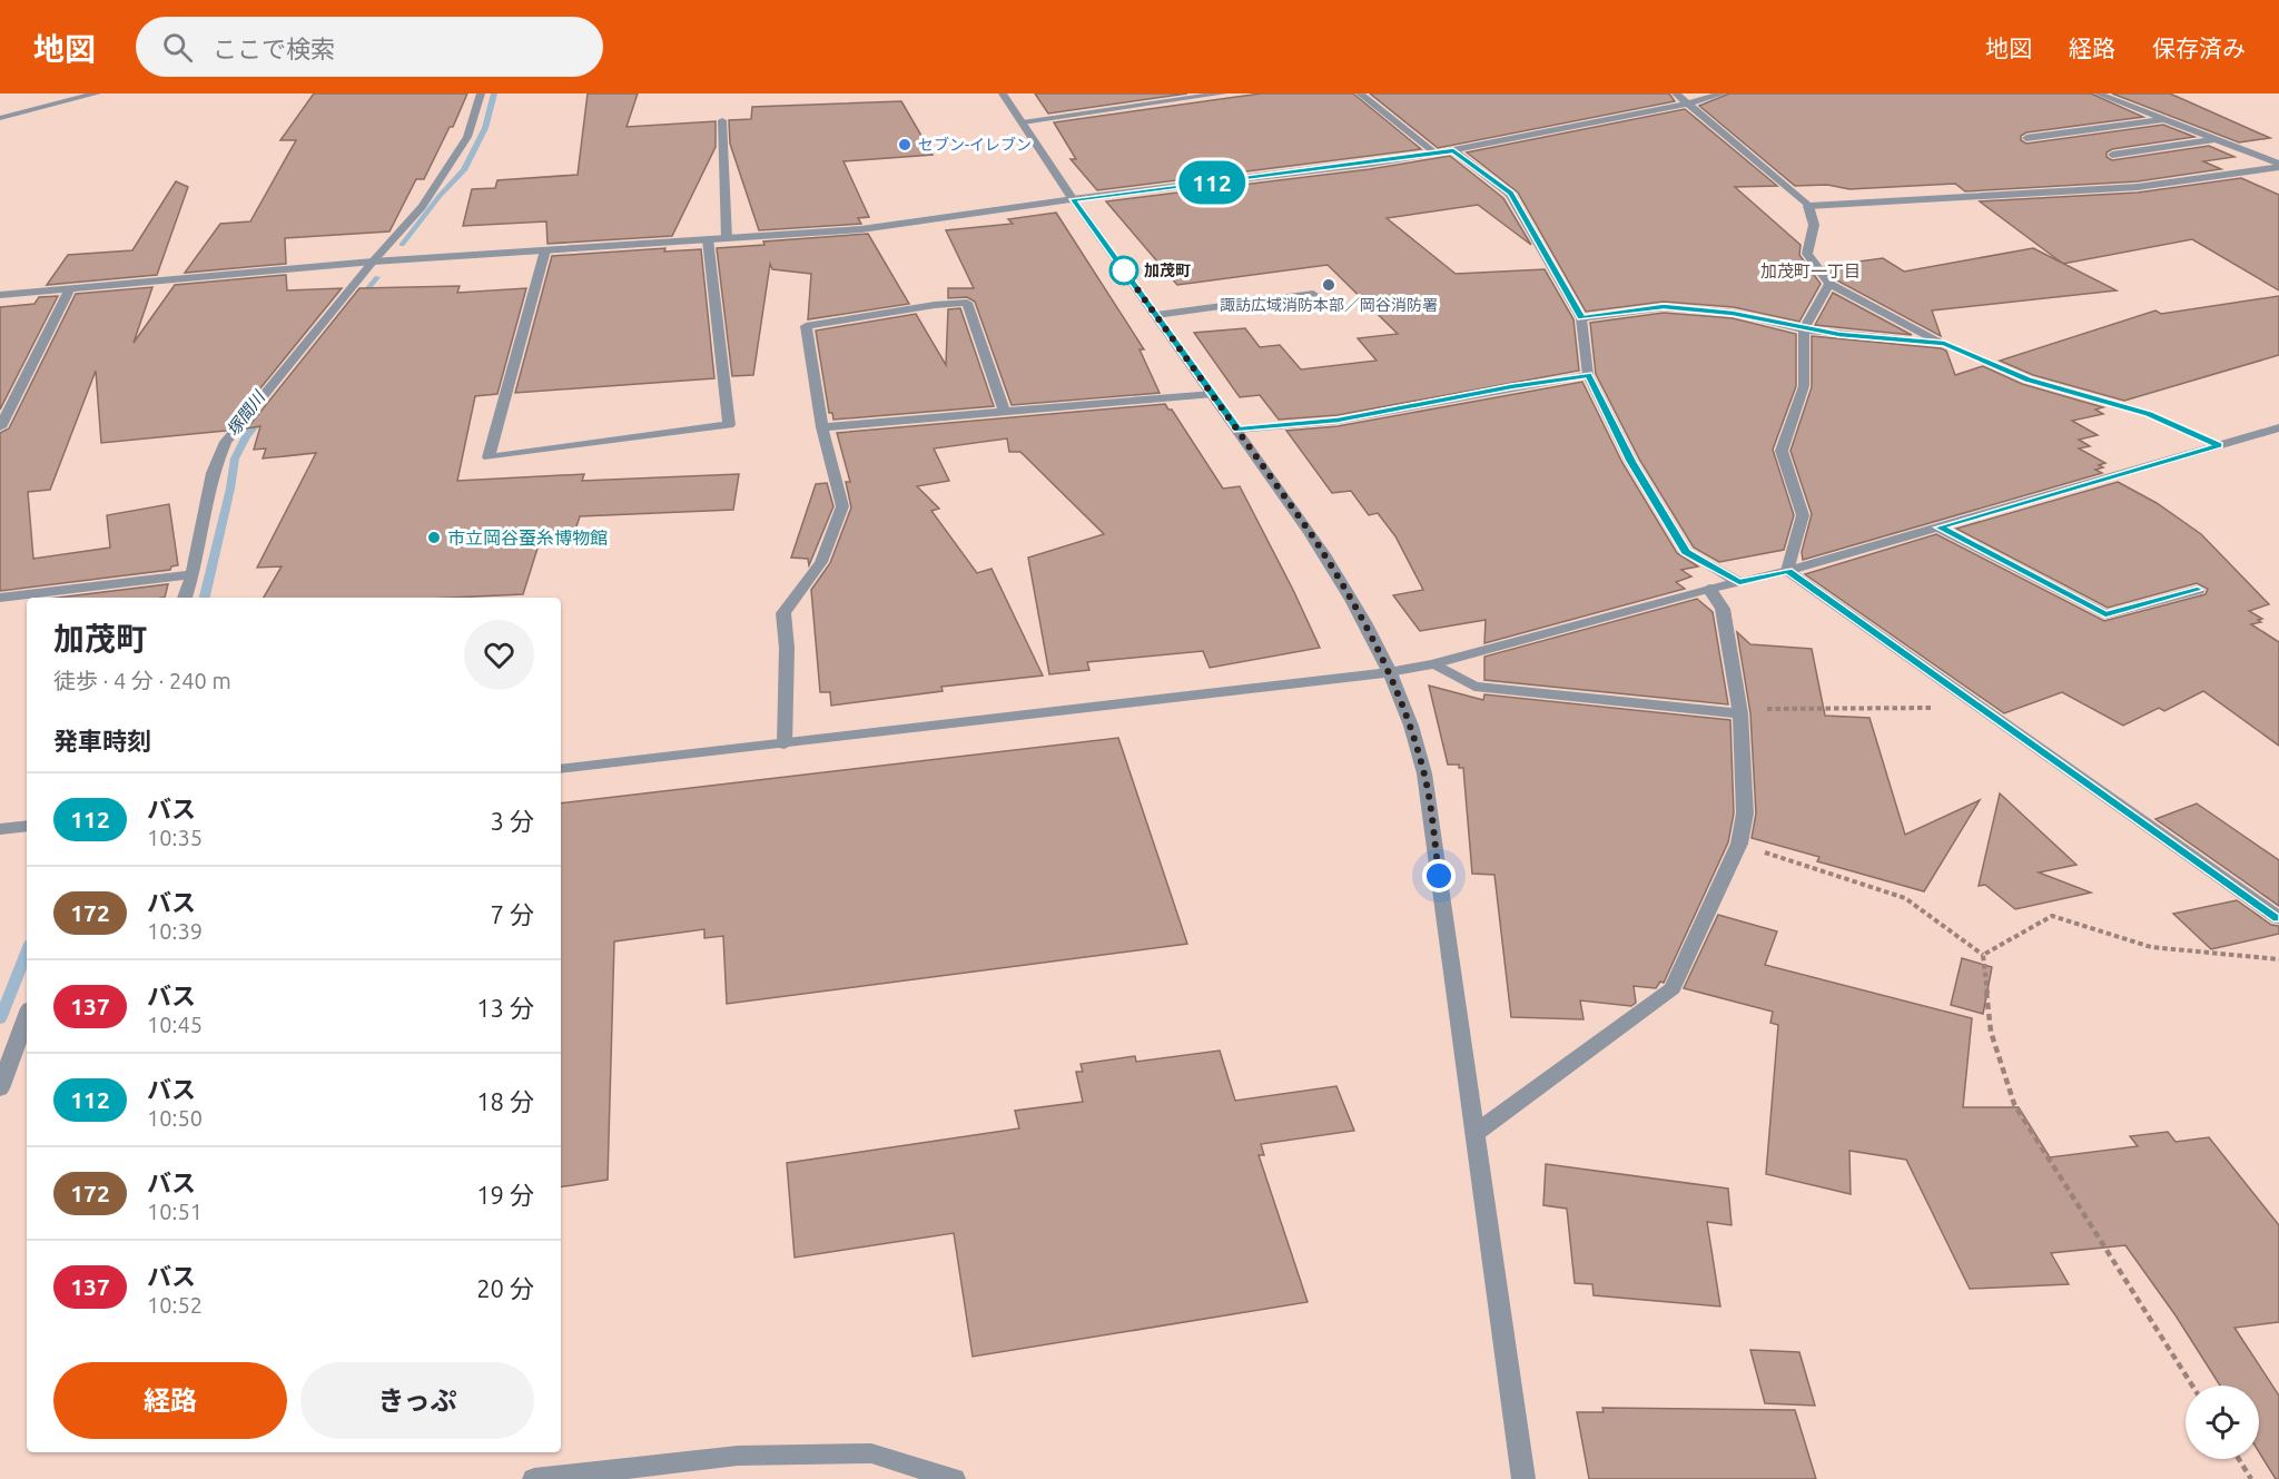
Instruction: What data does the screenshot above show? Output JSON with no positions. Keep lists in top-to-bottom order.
{
  "districts": ["加茂町一丁目"],
  "water": ["塚間川"],
  "places": [
    "セブン-イレブン",
    "加茂町",
    "諏訪広域消防本部／岡谷消防署",
    "市立岡谷蚕糸博物館"
  ],
  "lines": ["bus line 112"],
  "page": {
    "header": "地図",
    "search": "ここで検索",
    "nav": ["地図", "経路", "保存済み"],
    "on_map": "112",
    "heading": [
      ["加茂町", "徒歩 · 4 分 · 240 m"],
      "発車時刻"
    ],
    "list": [
      {
        "mark": "112",
        "name": "バス",
        "note": "10:35",
        "value": "3 分"
      },
      {
        "mark": "172",
        "name": "バス",
        "note": "10:39",
        "value": "7 分"
      },
      {
        "mark": "137",
        "name": "バス",
        "note": "10:45",
        "value": "13 分"
      },
      {
        "mark": "112",
        "name": "バス",
        "note": "10:50",
        "value": "18 分"
      },
      {
        "mark": "172",
        "name": "バス",
        "note": "10:51",
        "value": "19 分"
      },
      {
        "mark": "137",
        "name": "バス",
        "note": "10:52",
        "value": "20 分"
      }
    ],
    "buttons": ["経路", "きっぷ"]
  }
}
